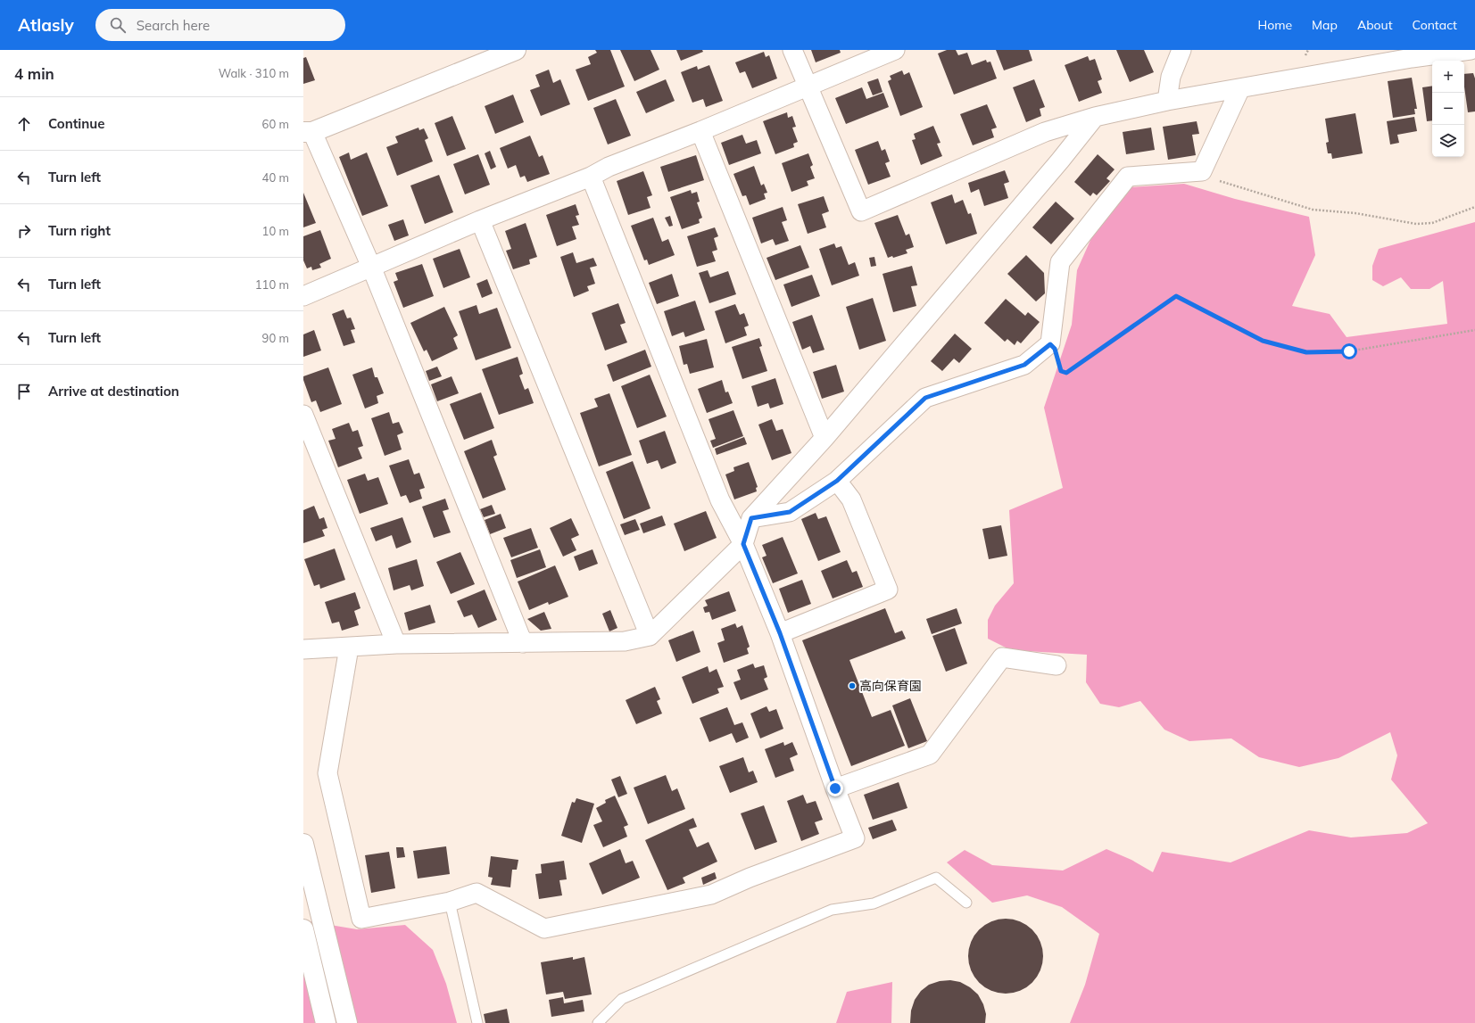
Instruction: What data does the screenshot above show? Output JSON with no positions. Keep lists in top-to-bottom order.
{
  "places": ["高向保育園"],
  "page": {
    "header": "Atlasly",
    "search": "Search here",
    "nav": [
      "Home",
      "Map",
      "About",
      "Contact"
    ],
    "heading": ["4 min", "Walk · 310 m"],
    "map_buttons": ["+", "−"],
    "list": [
      ["Continue", "60 m"],
      ["Turn left", "40 m"],
      ["Turn right", "10 m"],
      ["Turn left", "110 m"],
      ["Turn left", "90 m"],
      "Arrive at destination"
    ]
  }
}
